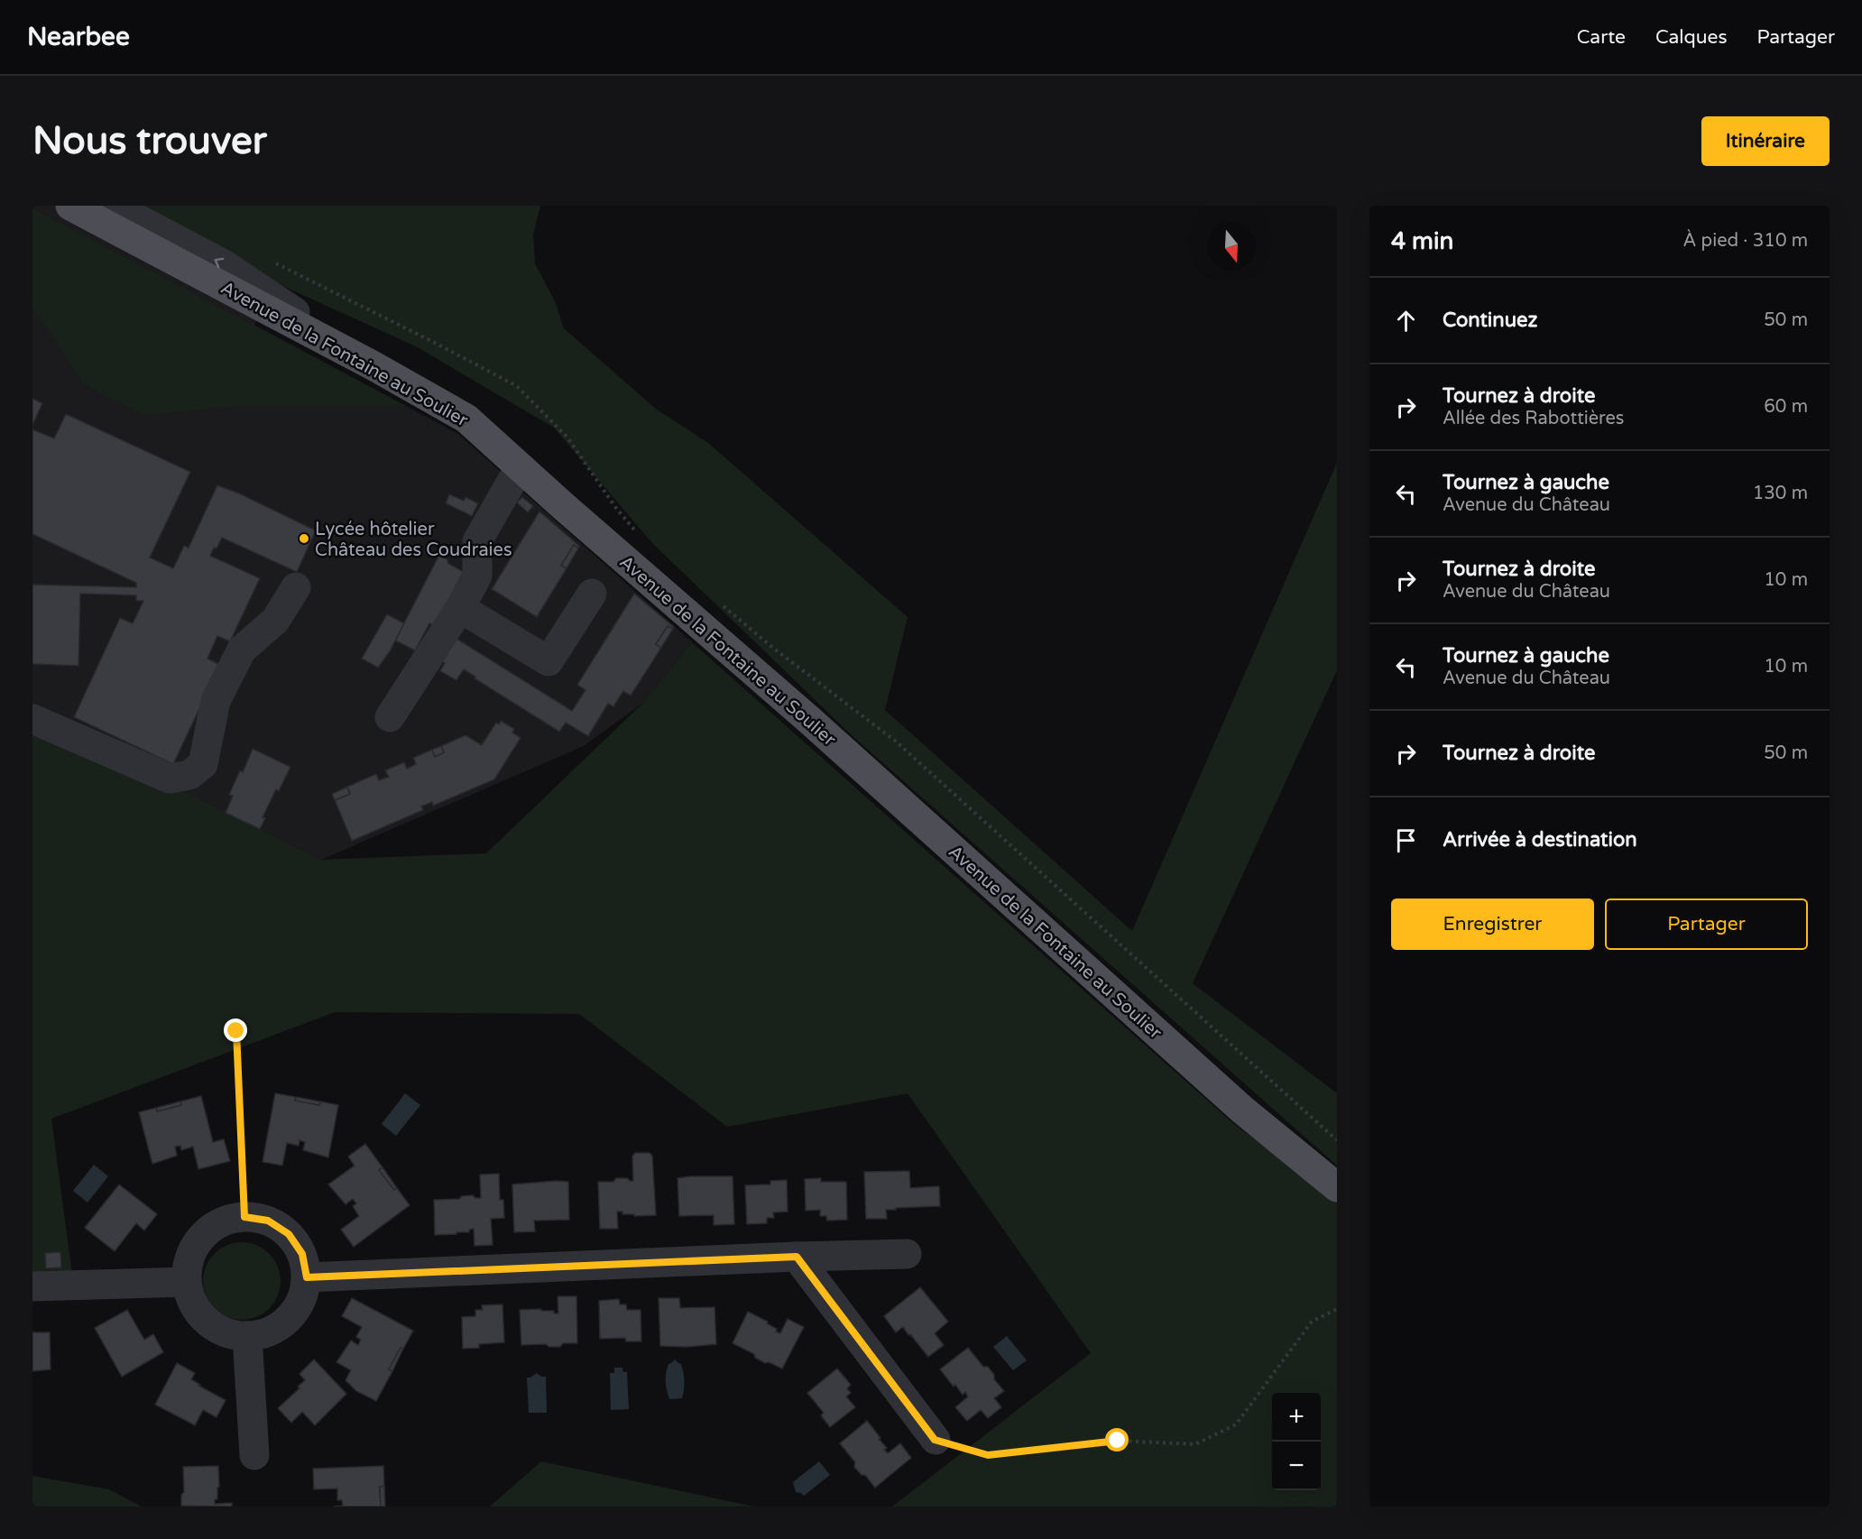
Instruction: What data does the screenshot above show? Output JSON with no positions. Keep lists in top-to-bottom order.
{
  "streets": {
    "main road": ["Avenue de la Fontaine au Soulier"]
  },
  "places": ["Lycée hôtelier Château des Coudraies"],
  "north": "bottom",
  "page": {
    "header": "Nearbee",
    "nav": ["Carte", "Calques", "Partager"],
    "buttons": [
      "Itinéraire",
      ["Enregistrer", "Partager"]
    ],
    "title": "Nous trouver",
    "heading": ["4 min", "À pied · 310 m"],
    "list": [
      ["Continuez", "50 m"],
      ["Tournez à droite", "Allée des Rabottières", "60 m"],
      ["Tournez à gauche", "Avenue du Château", "130 m"],
      ["Tournez à droite", "Avenue du Château", "10 m"],
      ["Tournez à gauche", "Avenue du Château", "10 m"],
      ["Tournez à droite", "50 m"],
      "Arrivée à destination"
    ],
    "map_buttons": ["+", "−"]
  }
}
